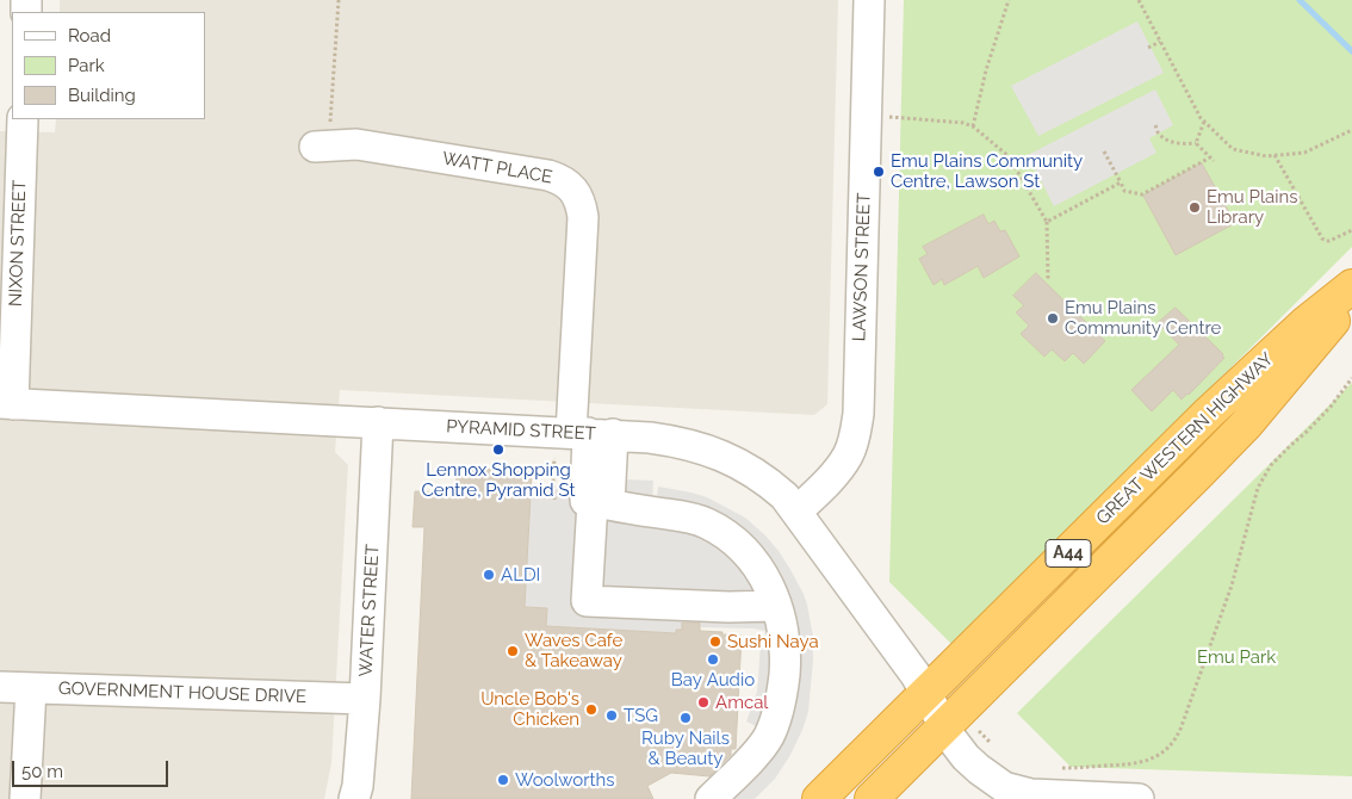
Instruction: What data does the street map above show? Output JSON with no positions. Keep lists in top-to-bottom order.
{
  "streets": {
    "highway": ["GREAT WESTERN HIGHWAY", "A44"],
    "street": [
      "WATT PLACE",
      "NIXON STREET",
      "LAWSON STREET",
      "PYRAMID STREET",
      "WATER STREET",
      "GOVERNMENT HOUSE DRIVE"
    ]
  },
  "crossings": [
    ["WATT PLACE", "PYRAMID STREET"],
    ["NIXON STREET", "PYRAMID STREET"],
    ["LAWSON STREET", "PYRAMID STREET"],
    ["PYRAMID STREET", "GREAT WESTERN HIGHWAY"],
    ["PYRAMID STREET", "WATER STREET"],
    ["WATER STREET", "GOVERNMENT HOUSE DRIVE"]
  ],
  "parks": ["Emu Park"],
  "places": [
    "Emu Plains Community Centre, Lawson St",
    "Emu Plains Library",
    "Emu Plains Community Centre",
    "Lennox Shopping Centre, Pyramid St",
    "ALDI",
    "Sushi Naya",
    "Waves Cafe & Takeaway",
    "Bay Audio",
    "Amcal",
    "Uncle Bob's Chicken",
    "TSG",
    "Ruby Nails & Beauty",
    "Woolworths"
  ],
  "legend": ["Road", "Park", "Building"],
  "scale_bar": "50 m"
}
